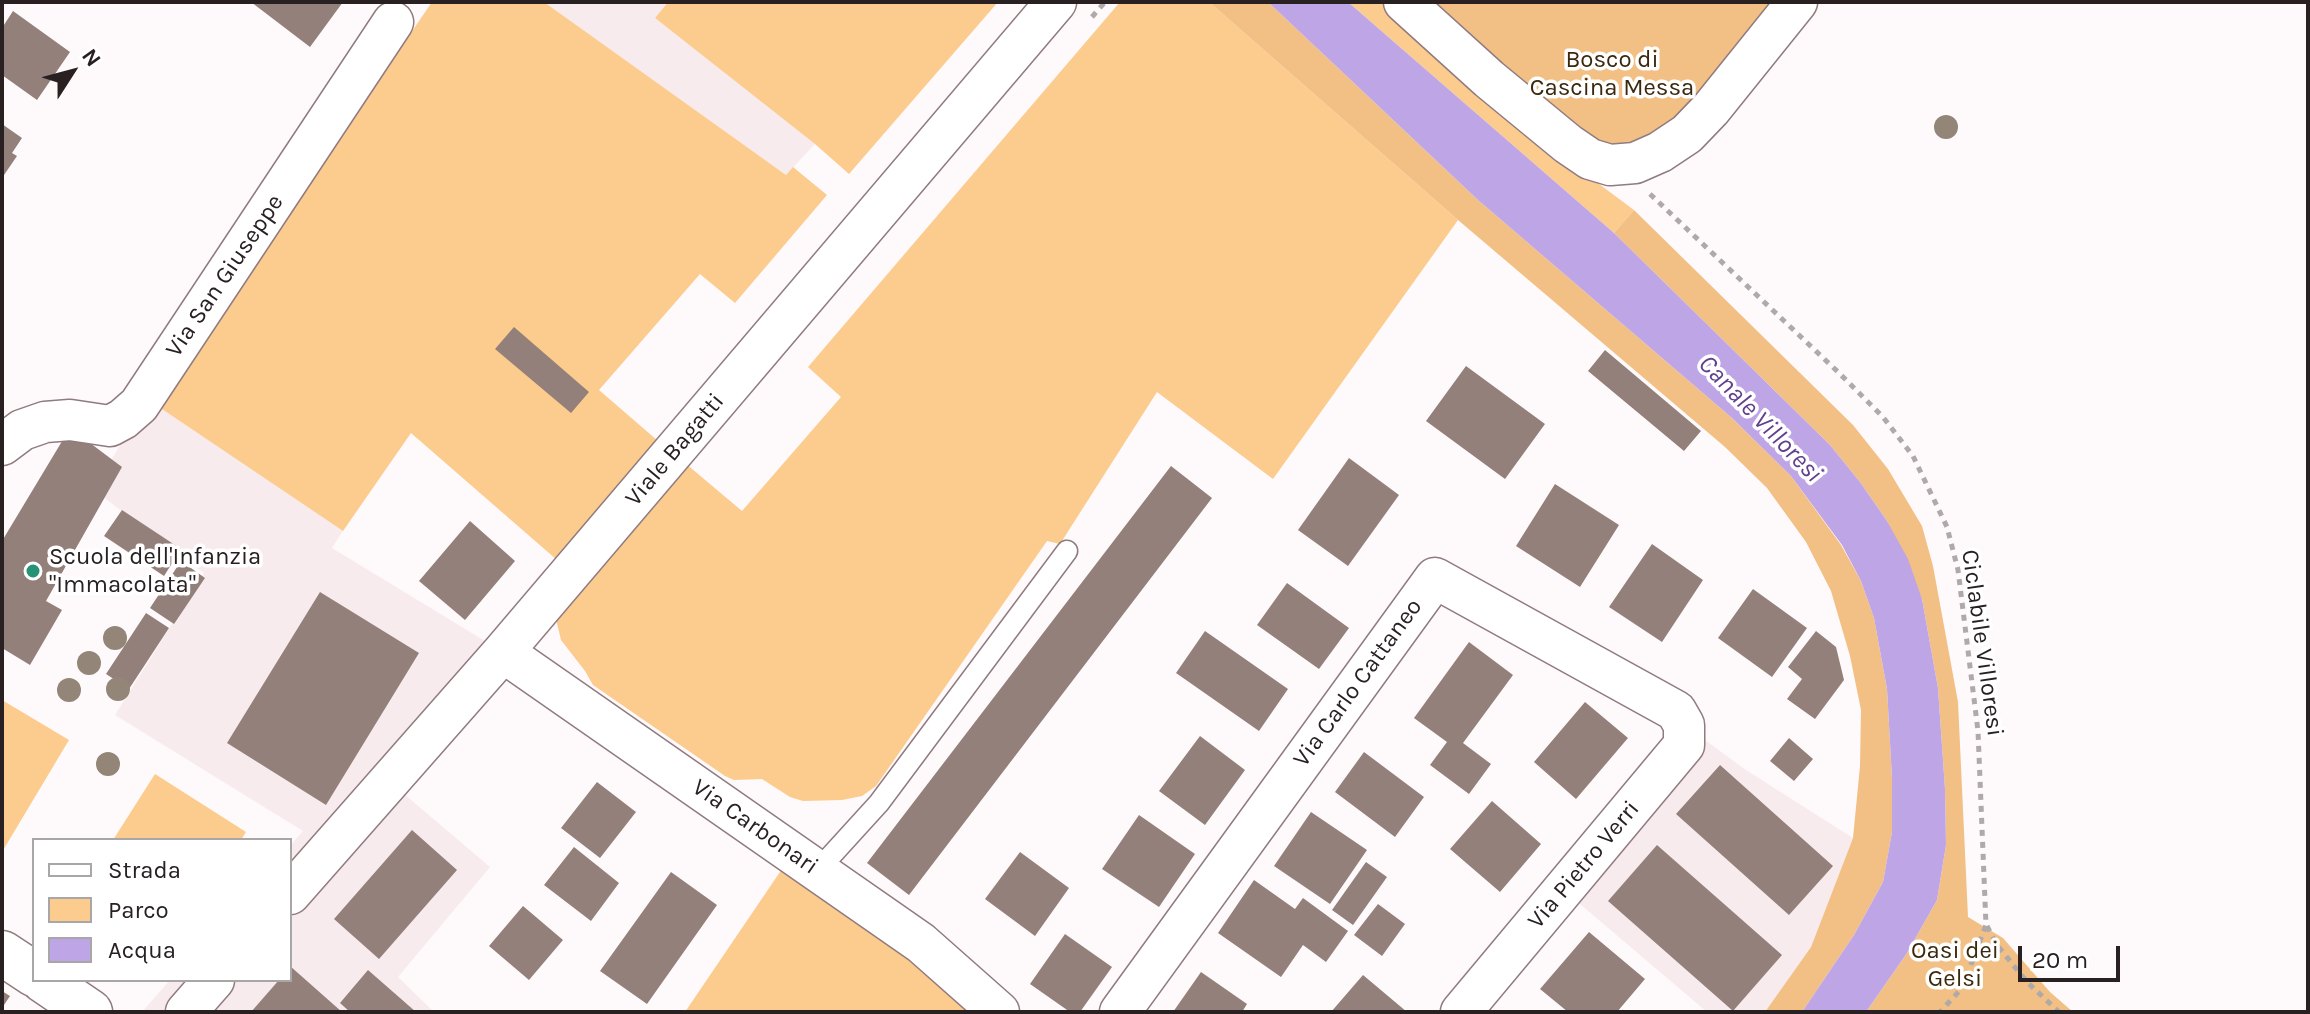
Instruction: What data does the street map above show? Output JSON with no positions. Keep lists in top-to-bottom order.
{
  "streets": {
    "street": [
      "Via San Giuseppe",
      "Viale Bagatti",
      "Via Carlo Cattaneo",
      "Via Carbonari",
      "Via Pietro Verri"
    ],
    "path": ["Ciclabile Villoresi"]
  },
  "crossings": [
    ["Viale Bagatti", "Via Carbonari"],
    ["Via Carlo Cattaneo", "Via Pietro Verri"]
  ],
  "water": ["Canale Villoresi"],
  "parks": ["Bosco di Cascina Messa", "Oasi dei Gelsi"],
  "places": ["Scuola dell'Infanzia \"Immacolata\""],
  "legend": ["Strada", "Parco", "Acqua"],
  "scale_bar": "20 m",
  "north": "top right"
}
